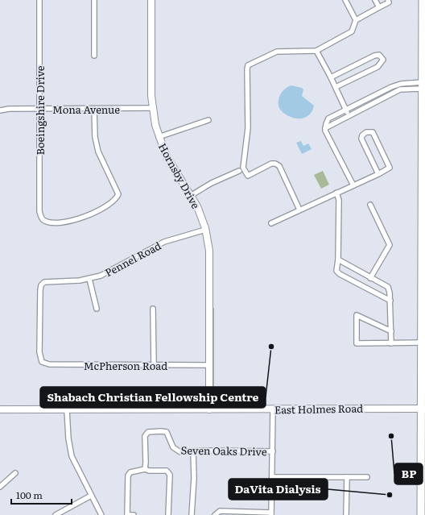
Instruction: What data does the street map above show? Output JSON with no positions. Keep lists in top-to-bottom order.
{
  "streets": {
    "street": [
      "Mona Avenue",
      "Boeingshire Drive",
      "Hornsby Drive",
      "Pennel Road",
      "McPherson Road",
      "East Holmes Road",
      "Seven Oaks Drive"
    ]
  },
  "crossings": [
    ["Mona Avenue", "Boeingshire Drive"],
    ["Mona Avenue", "Hornsby Drive"],
    ["Hornsby Drive", "Pennel Road"],
    ["Hornsby Drive", "McPherson Road"],
    ["Hornsby Drive", "East Holmes Road"],
    ["Pennel Road", "McPherson Road"]
  ],
  "places": ["Shabach Christian Fellowship Centre", "BP", "DaVita Dialysis"],
  "scale_bar": "100 m"
}
